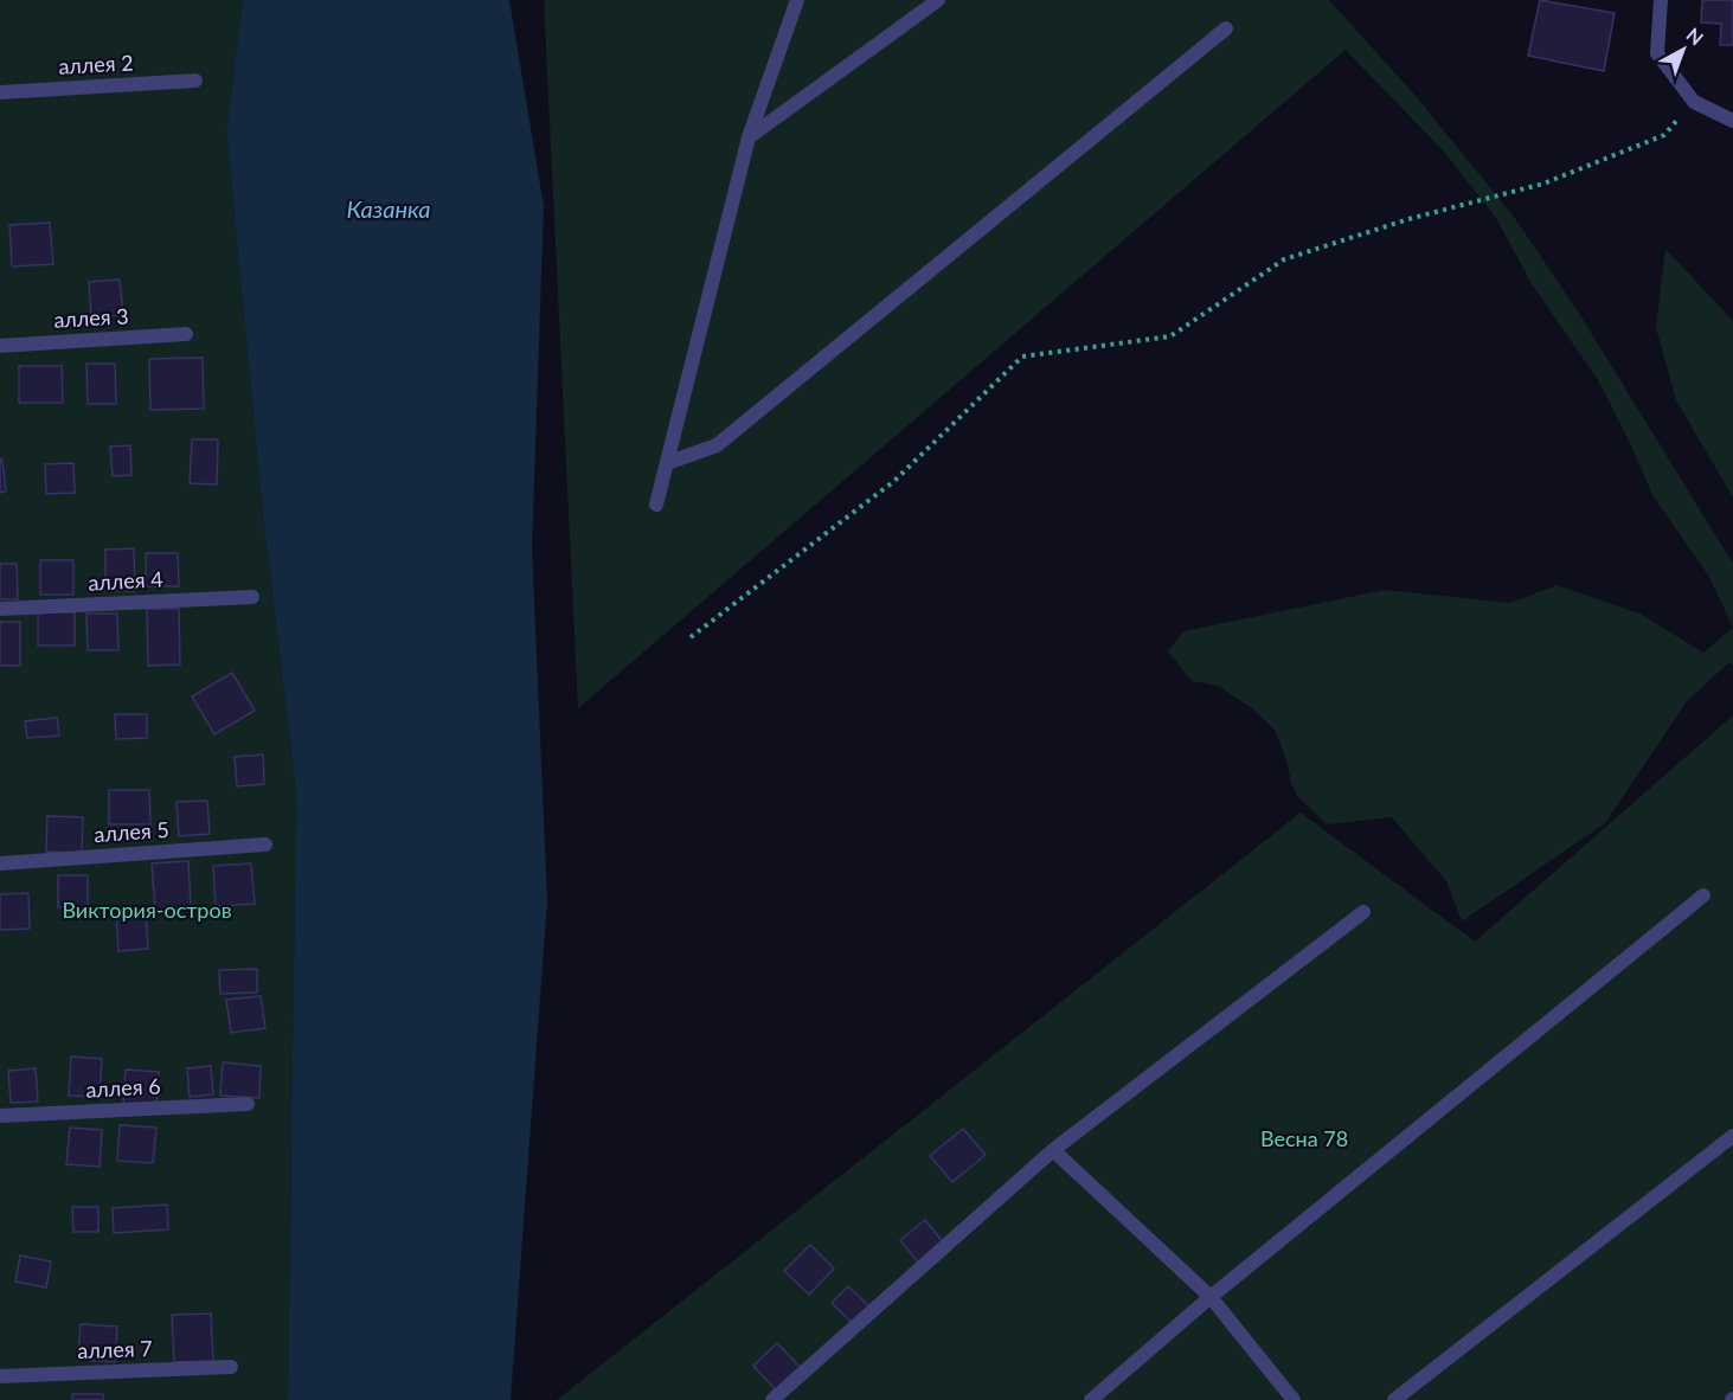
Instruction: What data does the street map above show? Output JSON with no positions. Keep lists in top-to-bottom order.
{
  "streets": {
    "street": [
      "аллея 2",
      "аллея 3",
      "аллея 4",
      "аллея 5",
      "аллея 6",
      "аллея 7"
    ]
  },
  "water": ["Казанка"],
  "parks": ["Виктория-остров", "Весна 78"],
  "north": "top right"
}
